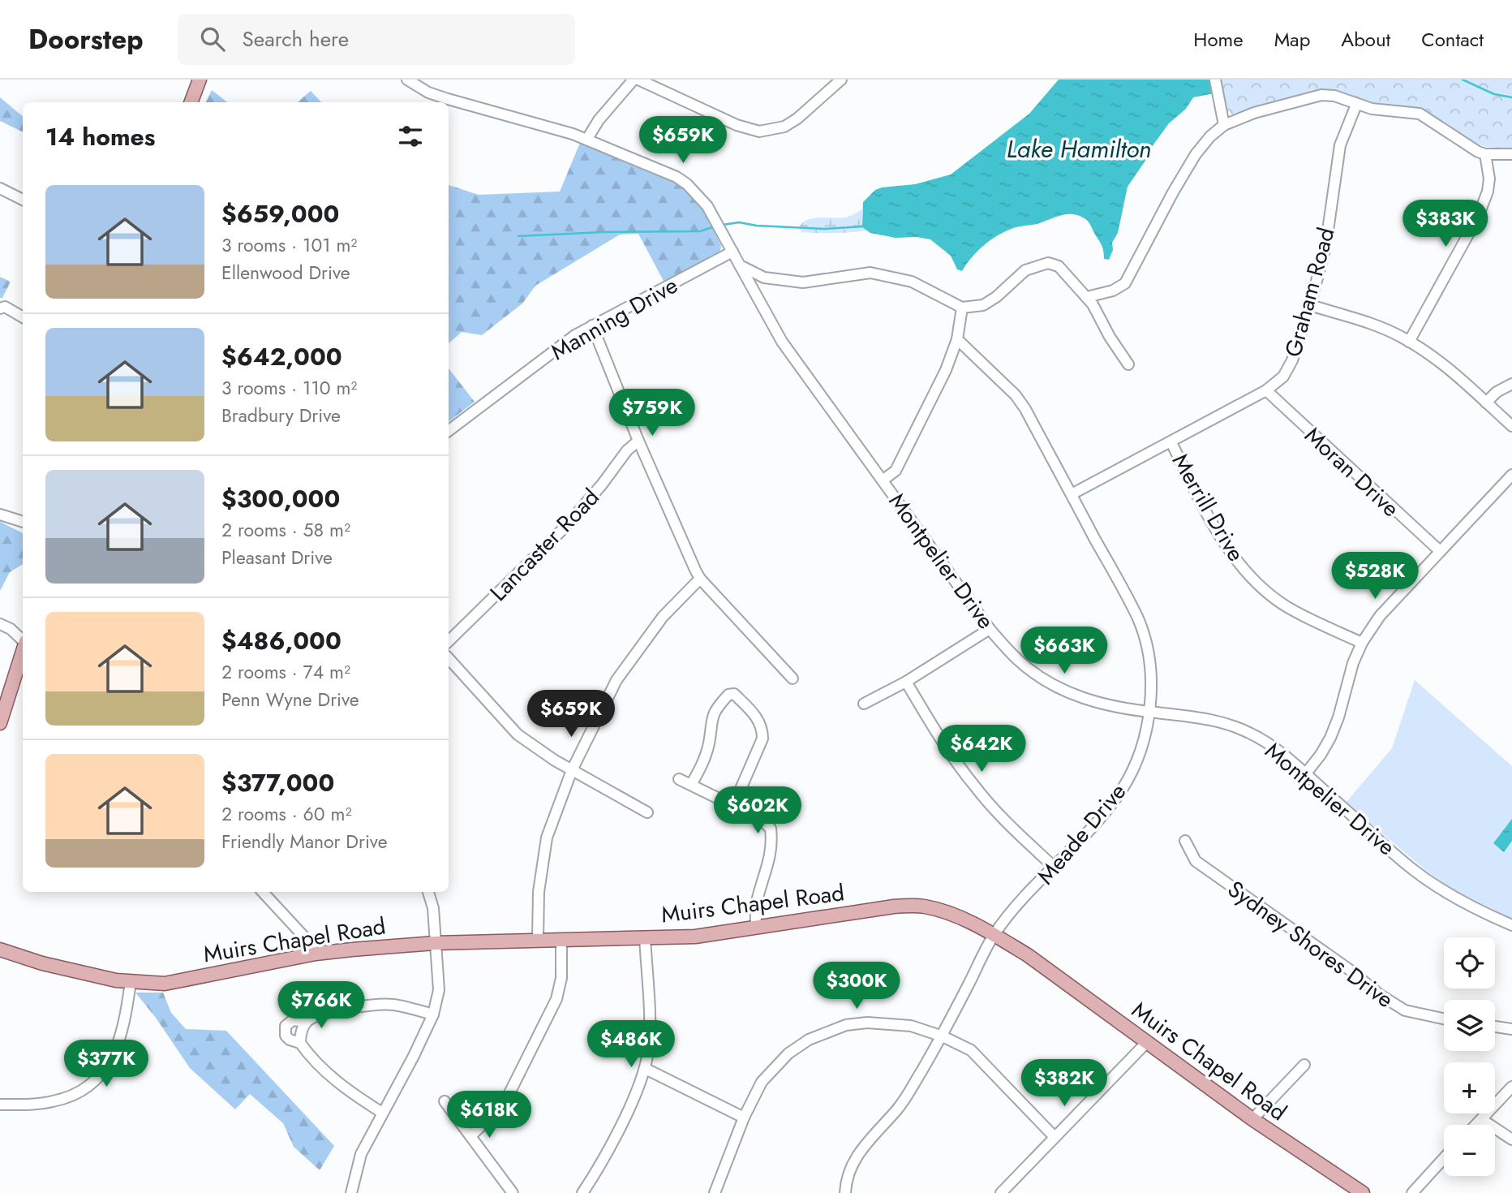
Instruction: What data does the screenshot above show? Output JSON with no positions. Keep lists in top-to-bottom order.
{
  "streets": {
    "main road": ["Muirs Chapel Road"],
    "street": [
      "Graham Road",
      "Manning Drive",
      "Moran Drive",
      "Merrill Drive",
      "Lancaster Road",
      "Montpelier Drive",
      "Meade Drive",
      "Sydney Shores Drive"
    ]
  },
  "crossings": [
    ["Graham Road", "Moran Drive"],
    ["Graham Road", "Merrill Drive"],
    ["Graham Road", "Meade Drive"],
    ["Manning Drive", "Montpelier Drive"],
    ["Montpelier Drive", "Meade Drive"],
    ["Meade Drive", "Muirs Chapel Road"]
  ],
  "water": ["Lake Hamilton"],
  "page": {
    "header": "Doorstep",
    "search": "Search here",
    "nav": [
      "Home",
      "Map",
      "About",
      "Contact"
    ],
    "heading": "14 homes",
    "price": [
      "$659K",
      "$383K",
      "$759K",
      "$528K",
      "$663K",
      "$659K",
      "$642K",
      "$602K",
      "$300K",
      "$766K",
      "$486K",
      "$377K",
      "$382K",
      "$618K"
    ],
    "list": [
      {
        "name": "$659,000",
        "note": "3 rooms · 101 m² · Ellenwood Drive"
      },
      {
        "name": "$642,000",
        "note": "3 rooms · 110 m² · Bradbury Drive"
      },
      {
        "name": "$300,000",
        "note": "2 rooms · 58 m² · Pleasant Drive"
      },
      {
        "name": "$486,000",
        "note": "2 rooms · 74 m² · Penn Wyne Drive"
      },
      {
        "name": "$377,000",
        "note": "2 rooms · 60 m² · Friendly Manor Drive"
      }
    ],
    "map_buttons": ["+", "−"]
  }
}
